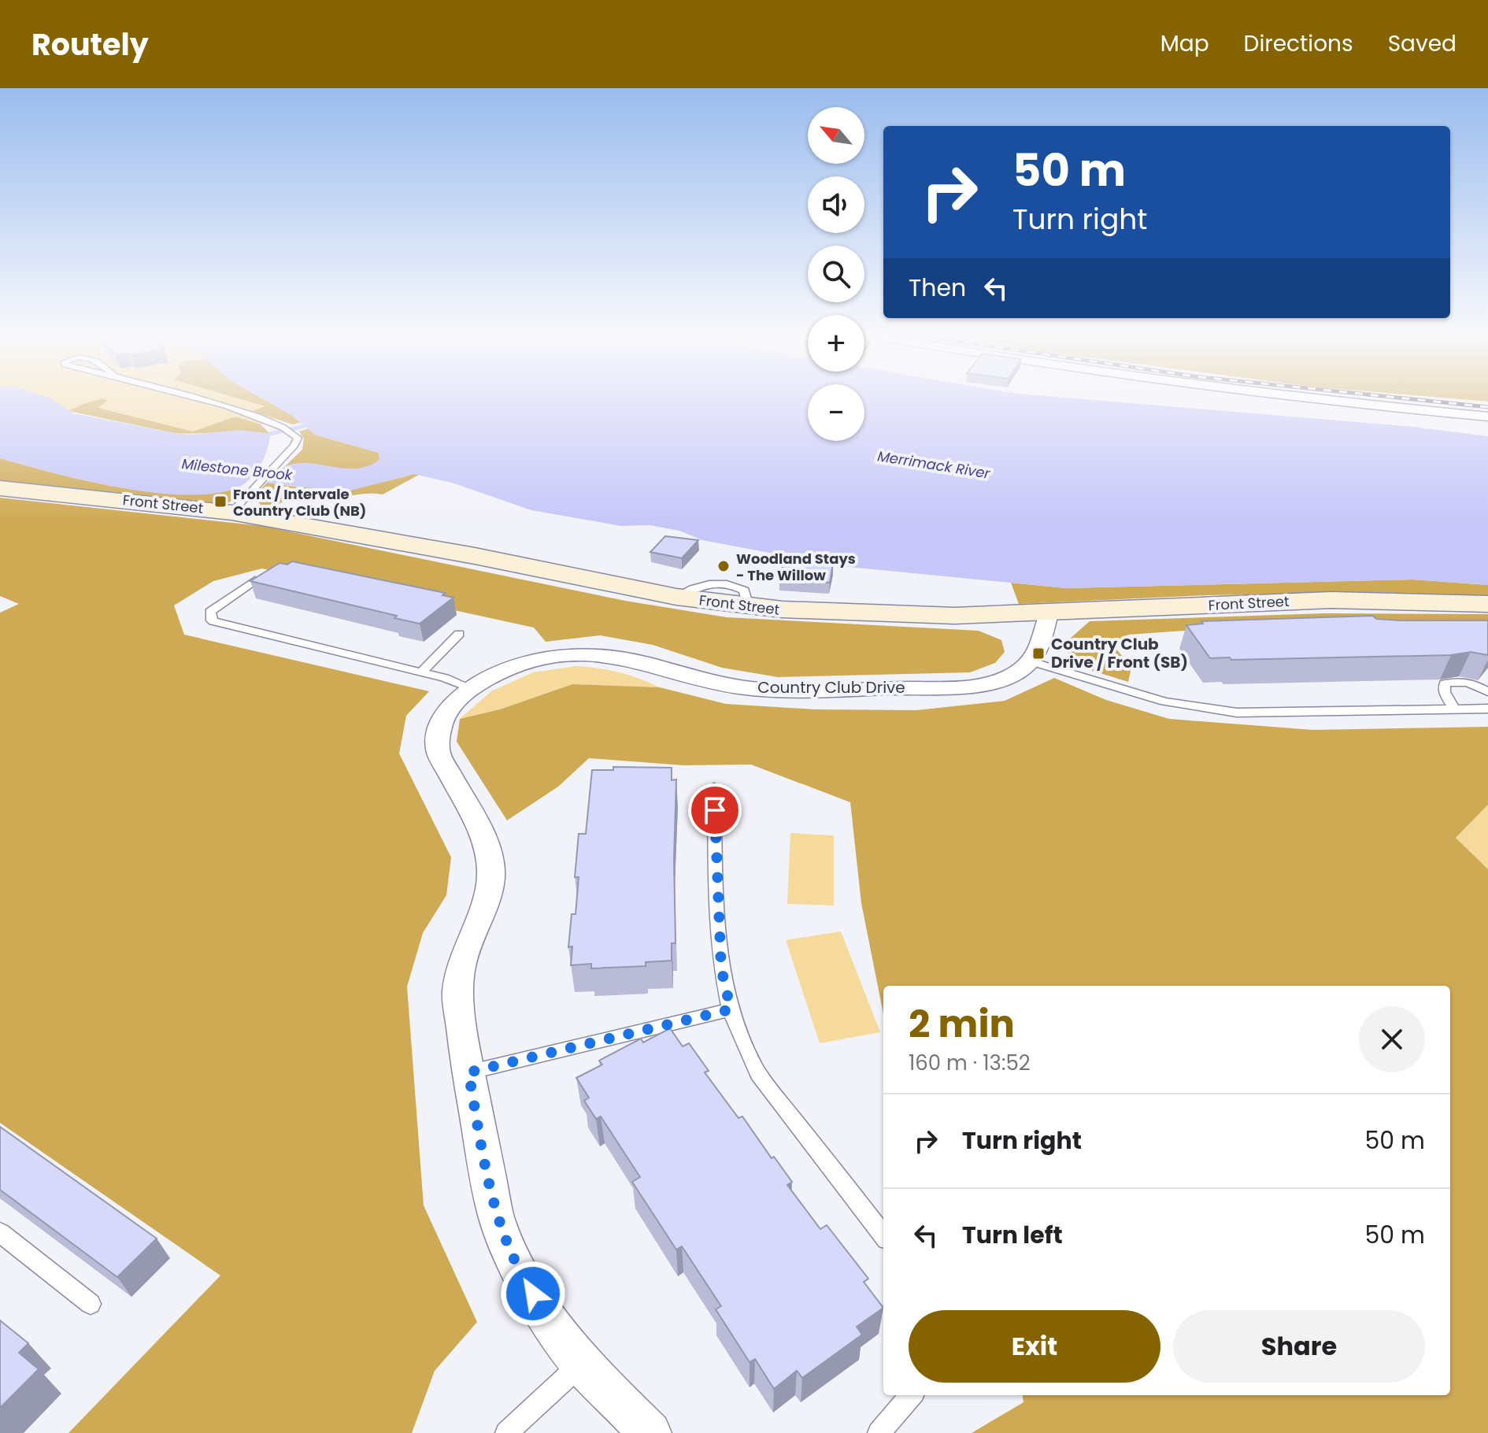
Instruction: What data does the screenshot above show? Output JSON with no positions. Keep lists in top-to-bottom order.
{
  "streets": {
    "main road": ["Front Street"],
    "street": ["Country Club Drive"]
  },
  "water": ["Merrimack River", "Milestone Brook"],
  "places": {
    "transit": ["Front / Intervale Country Club (NB)", "Country Club Drive / Front (SB)"],
    "other": ["Woodland Stays - The Willow"]
  },
  "north": "top left",
  "page": {
    "header": "Routely",
    "nav": ["Map", "Directions", "Saved"],
    "map_buttons": ["+", "−"],
    "turn": ["50 m", "Turn right"],
    "then": "Then",
    "heading": ["2 min", "160 m · 13:52"],
    "list": [
      {
        "name": "Turn right",
        "value": "50 m"
      },
      {
        "name": "Turn left",
        "value": "50 m"
      }
    ],
    "buttons": ["Exit", "Share"]
  }
}
